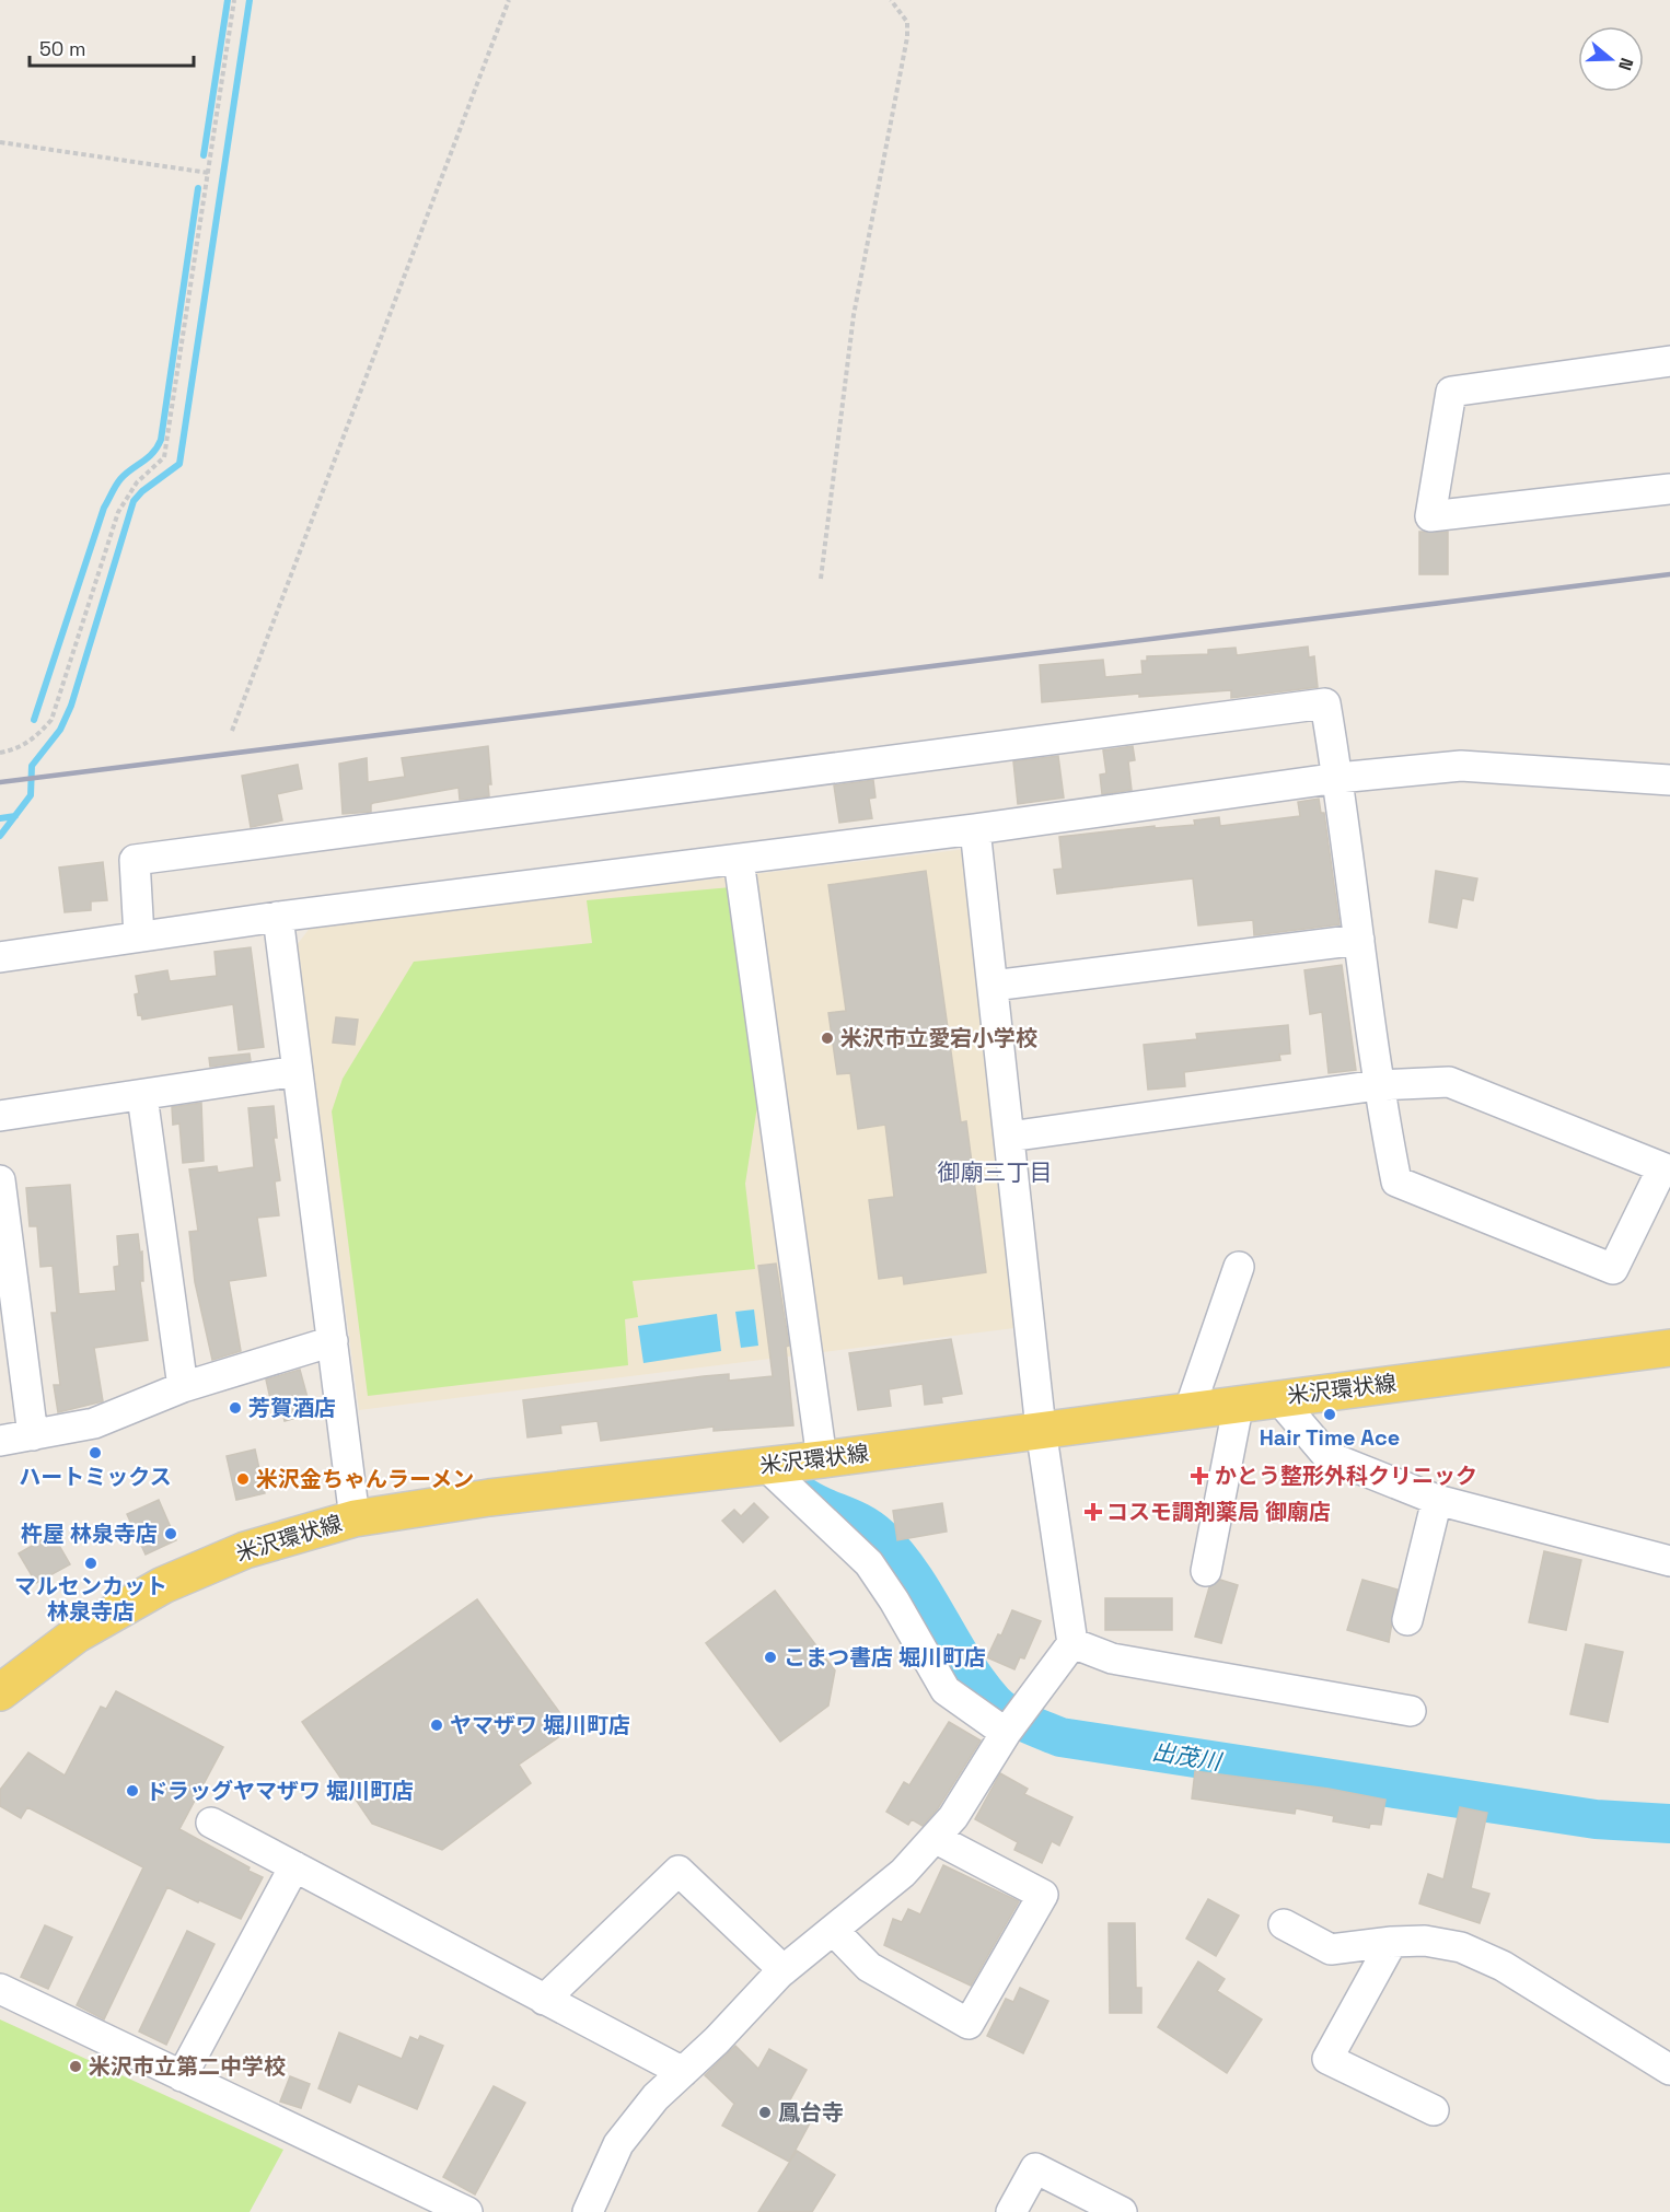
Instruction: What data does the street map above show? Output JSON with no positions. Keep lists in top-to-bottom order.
{
  "streets": {
    "main road": ["米沢環状線"]
  },
  "districts": ["御廟三丁目"],
  "water": ["出茂川"],
  "places": {
    "other": [
      "米沢市立愛宕小学校",
      "芳賀酒店",
      "Hair Time Ace",
      "ハートミックス",
      "米沢金ちゃんラーメン",
      "杵屋 林泉寺店",
      "マルセンカット 林泉寺店",
      "こまつ書店 堀川町店",
      "ヤマザワ 堀川町店",
      "ドラッグヤマザワ 堀川町店",
      "米沢市立第二中学校",
      "鳳台寺"
    ],
    "health": ["かとう整形外科クリニック", "コスモ調剤薬局 御廟店"]
  },
  "scale_bar": "50 m",
  "north": "right"
}
